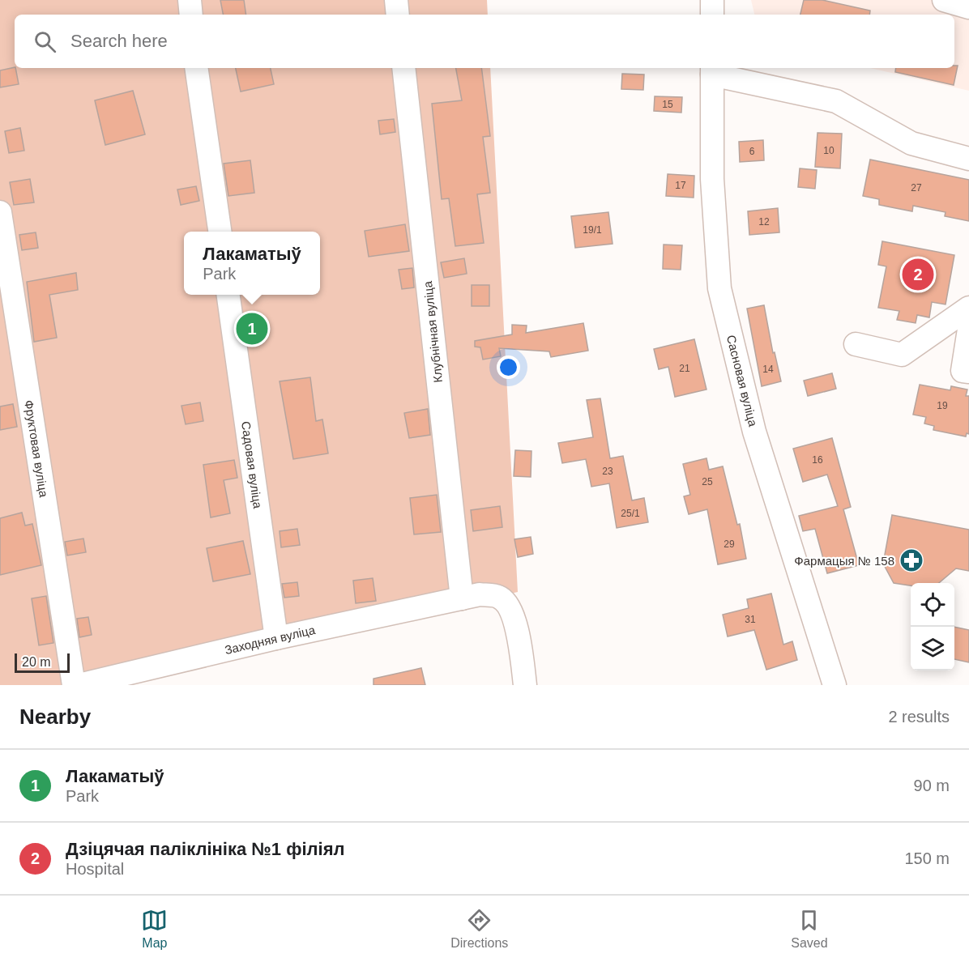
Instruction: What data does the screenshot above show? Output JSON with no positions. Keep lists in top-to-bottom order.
{
  "streets": {
    "street": [
      "Клубнічная вуліца",
      "Сасновая вуліца",
      "Фруктовая вуліца",
      "Садовая вуліца",
      "Заходняя вуліца"
    ]
  },
  "crossings": [
    ["Клубнічная вуліца", "Заходняя вуліца"],
    ["Садовая вуліца", "Заходняя вуліца"]
  ],
  "places": {
    "pharmacy": ["Фармацыя № 158"]
  },
  "house_numbers": [
    "15",
    "10",
    "6",
    "17",
    "27",
    "12",
    "19/1",
    "21",
    "14",
    "19",
    "16",
    "23",
    "25",
    "25/1",
    "29",
    "31"
  ],
  "scale_bar": "20 m",
  "page": {
    "search": "Search here",
    "popup": ["Лакаматыў", "Park"],
    "pins": ["2", "1"],
    "scale": "20 m",
    "heading": ["Nearby", "2 results"],
    "list": [
      {
        "mark": "1",
        "name": "Лакаматыў",
        "note": "Park",
        "value": "90 m"
      },
      {
        "mark": "2",
        "name": "Дзіцячая паліклініка №1 філіял",
        "note": "Hospital",
        "value": "150 m"
      }
    ],
    "nav": ["Map", "Directions", "Saved"]
  }
}
